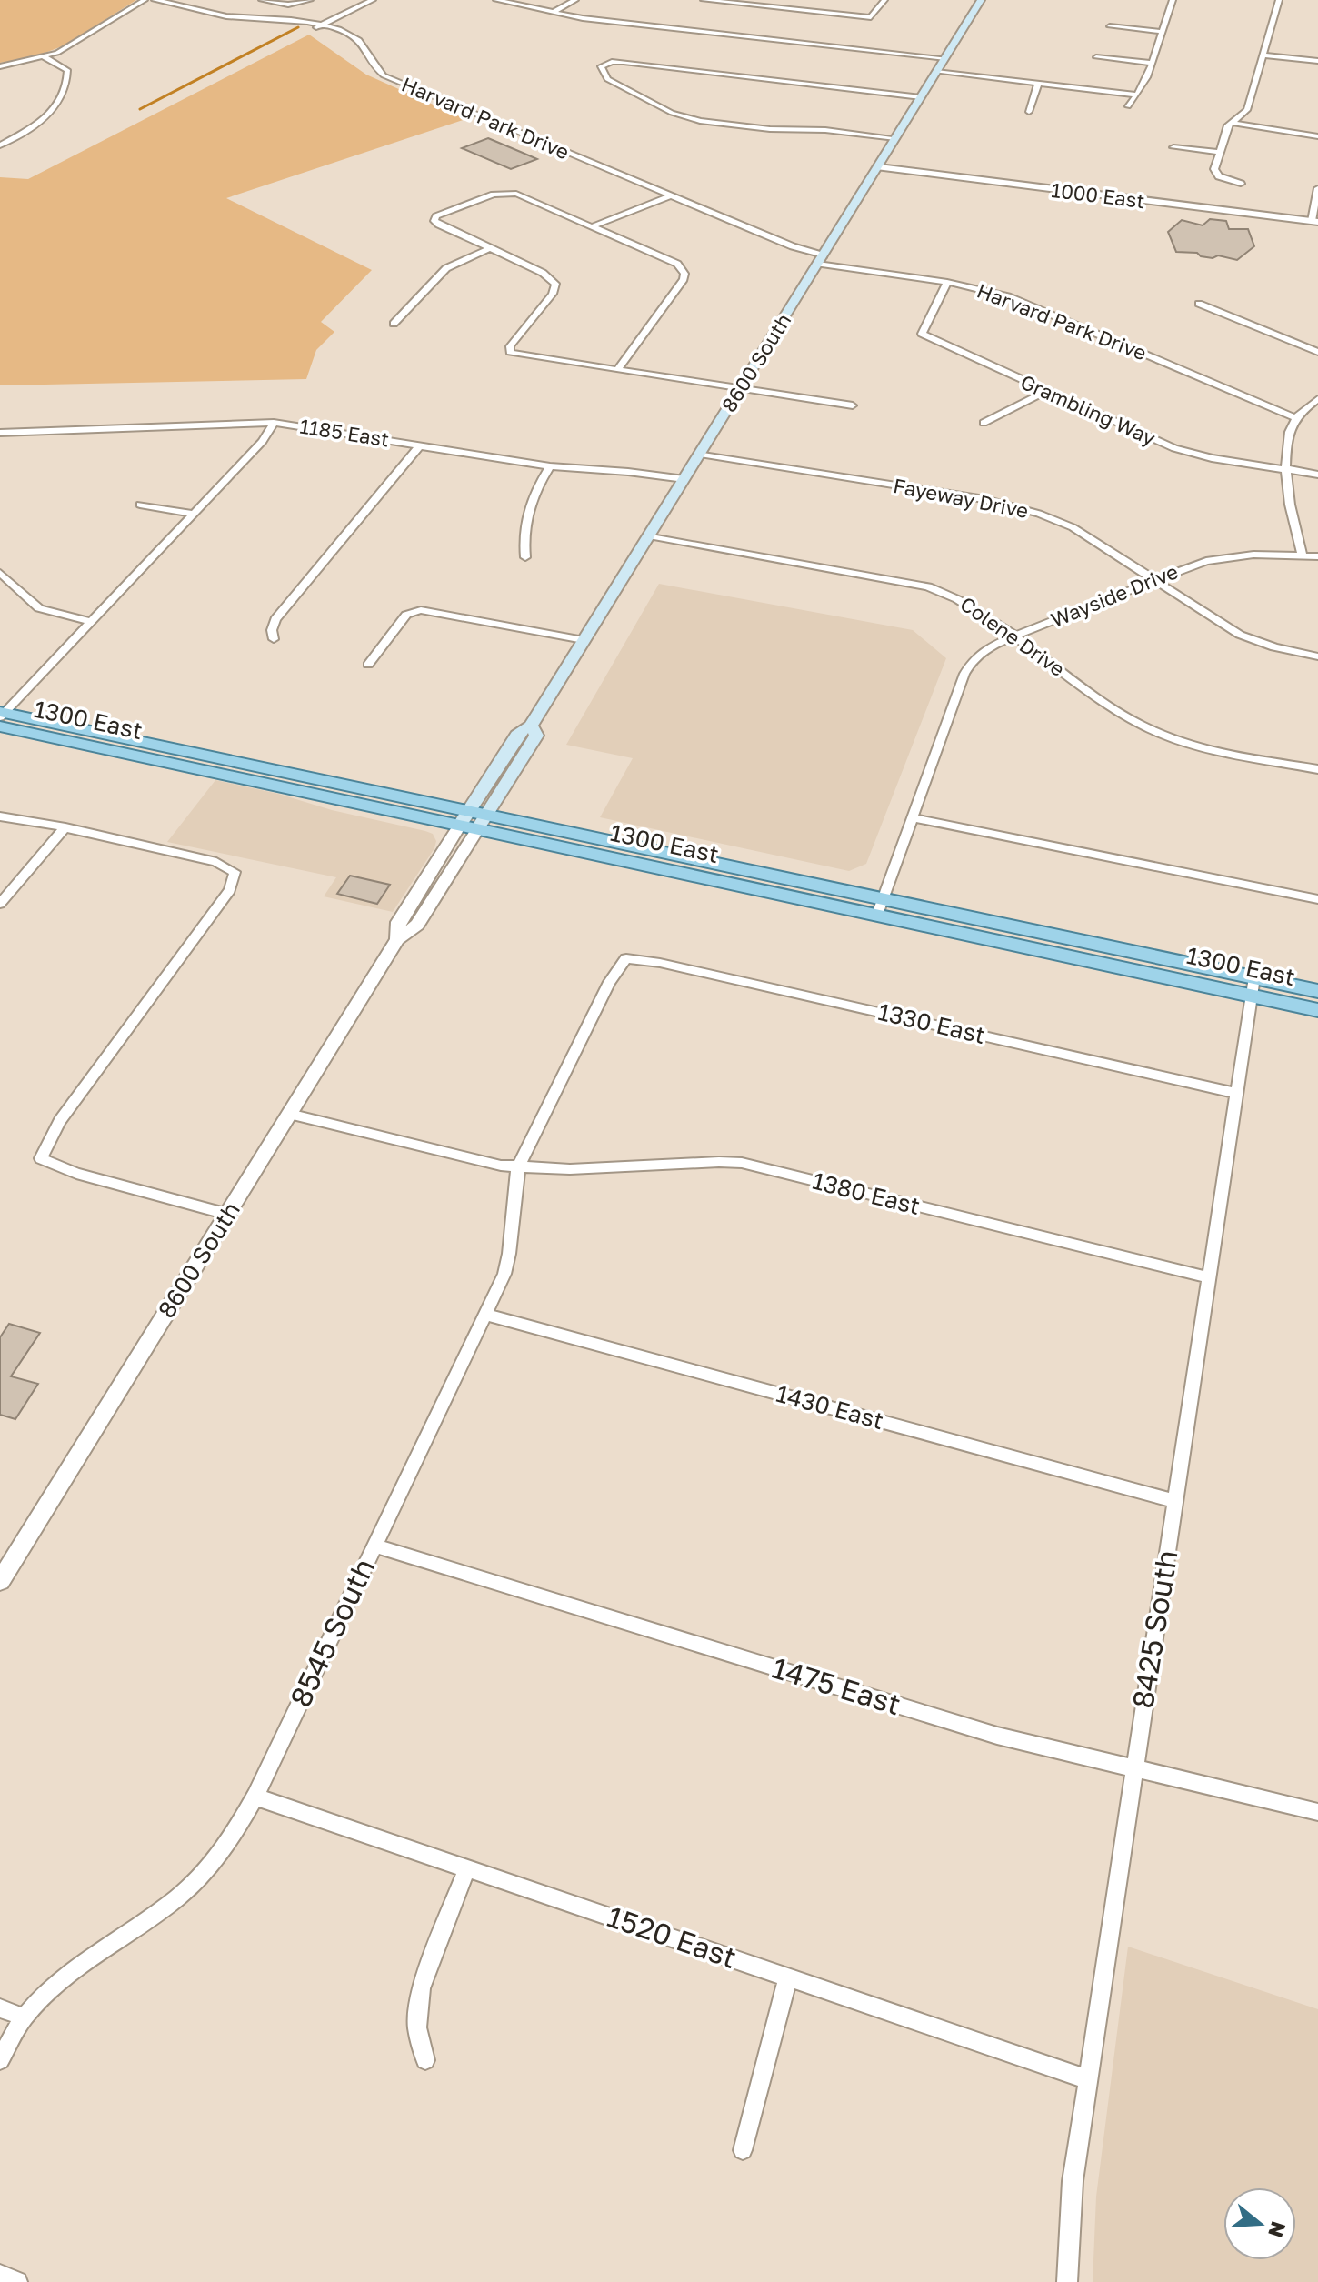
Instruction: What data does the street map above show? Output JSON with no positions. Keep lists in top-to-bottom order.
{
  "streets": {
    "main road": ["8600 South", "1300 East"],
    "street": [
      "Harvard Park Drive",
      "1000 East",
      "Grambling Way",
      "1185 East",
      "Fayeway Drive",
      "Wayside Drive",
      "Colene Drive",
      "1330 East",
      "1380 East",
      "1430 East",
      "8425 South",
      "8545 South",
      "1475 East",
      "1520 East"
    ]
  },
  "crossings": [
    ["Harvard Park Drive", "8600 South"],
    ["Harvard Park Drive", "Grambling Way"],
    ["1000 East", "8600 South"],
    ["8600 South", "1185 East"],
    ["8600 South", "Fayeway Drive"],
    ["8600 South", "Colene Drive"],
    ["8600 South", "1300 East"],
    ["8600 South", "1380 East"],
    ["Fayeway Drive", "Wayside Drive"],
    ["Wayside Drive", "Colene Drive"],
    ["Wayside Drive", "1300 East"],
    ["1300 East", "8425 South"],
    ["1330 East", "1380 East"],
    ["1330 East", "8425 South"],
    ["1330 East", "8545 South"],
    ["1380 East", "8425 South"],
    ["1380 East", "8545 South"],
    ["1430 East", "8425 South"],
    ["1430 East", "8545 South"],
    ["8425 South", "1475 East"],
    ["8425 South", "1520 East"],
    ["8545 South", "1475 East"],
    ["8545 South", "1520 East"]
  ],
  "north": "right"
}
